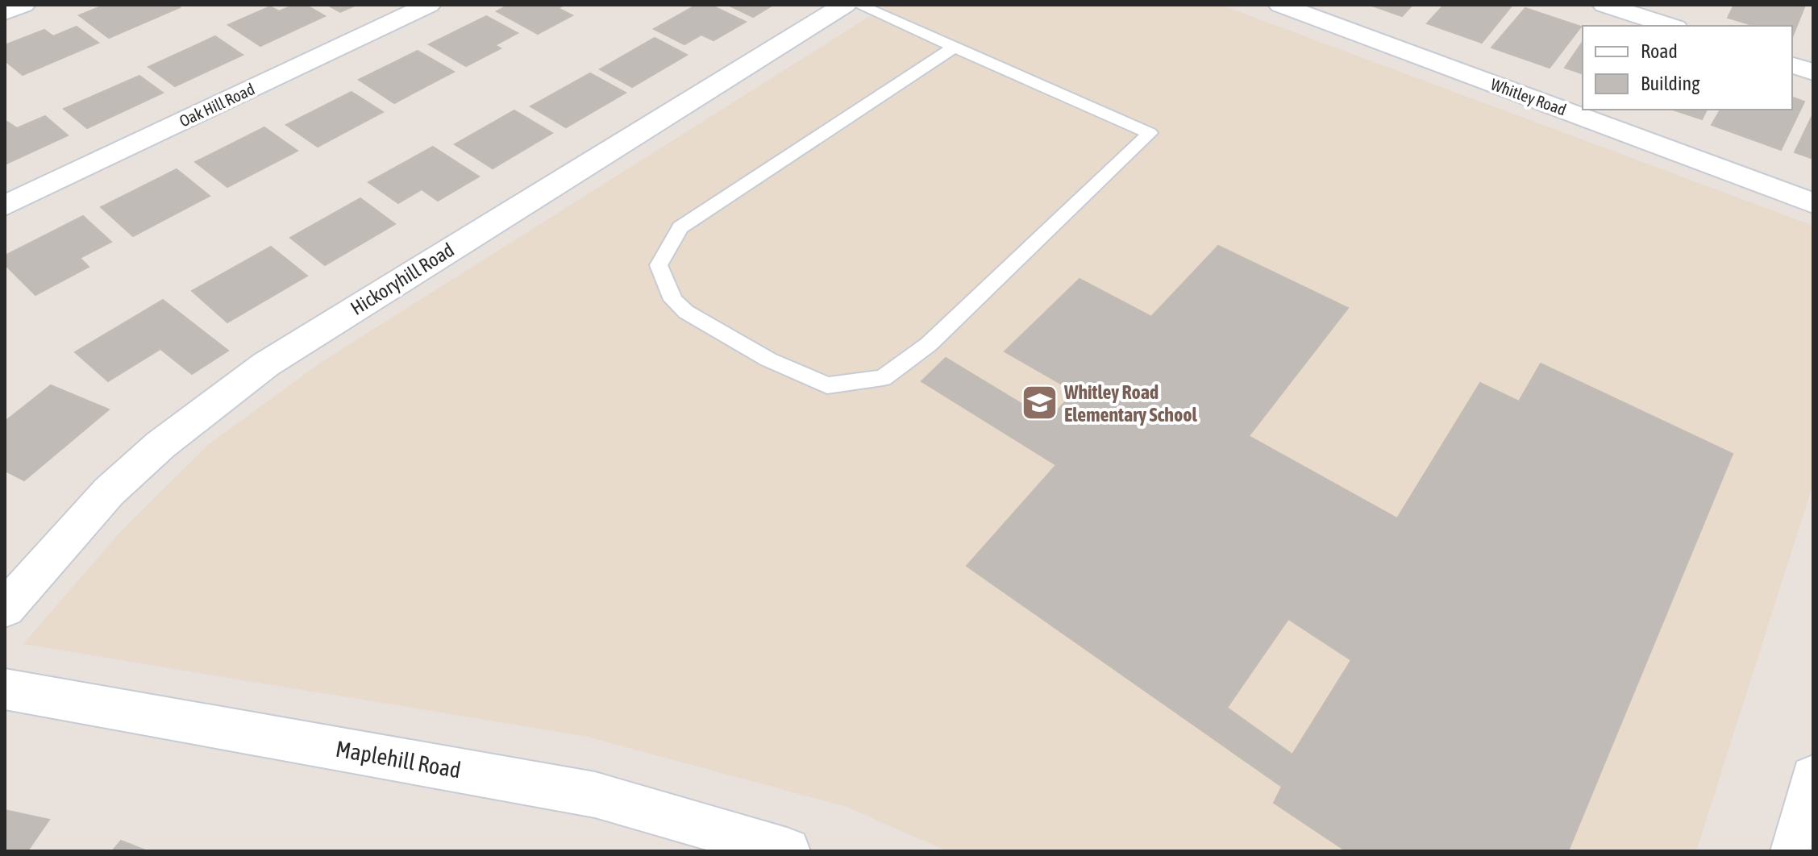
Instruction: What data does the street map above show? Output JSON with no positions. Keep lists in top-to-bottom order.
{
  "streets": {
    "street": [
      "Whitley Road",
      "Oak Hill Road",
      "Hickoryhill Road",
      "Maplehill Road"
    ]
  },
  "places": {
    "school or university": ["Whitley Road Elementary School"]
  },
  "legend": ["Road", "Building"]
}
